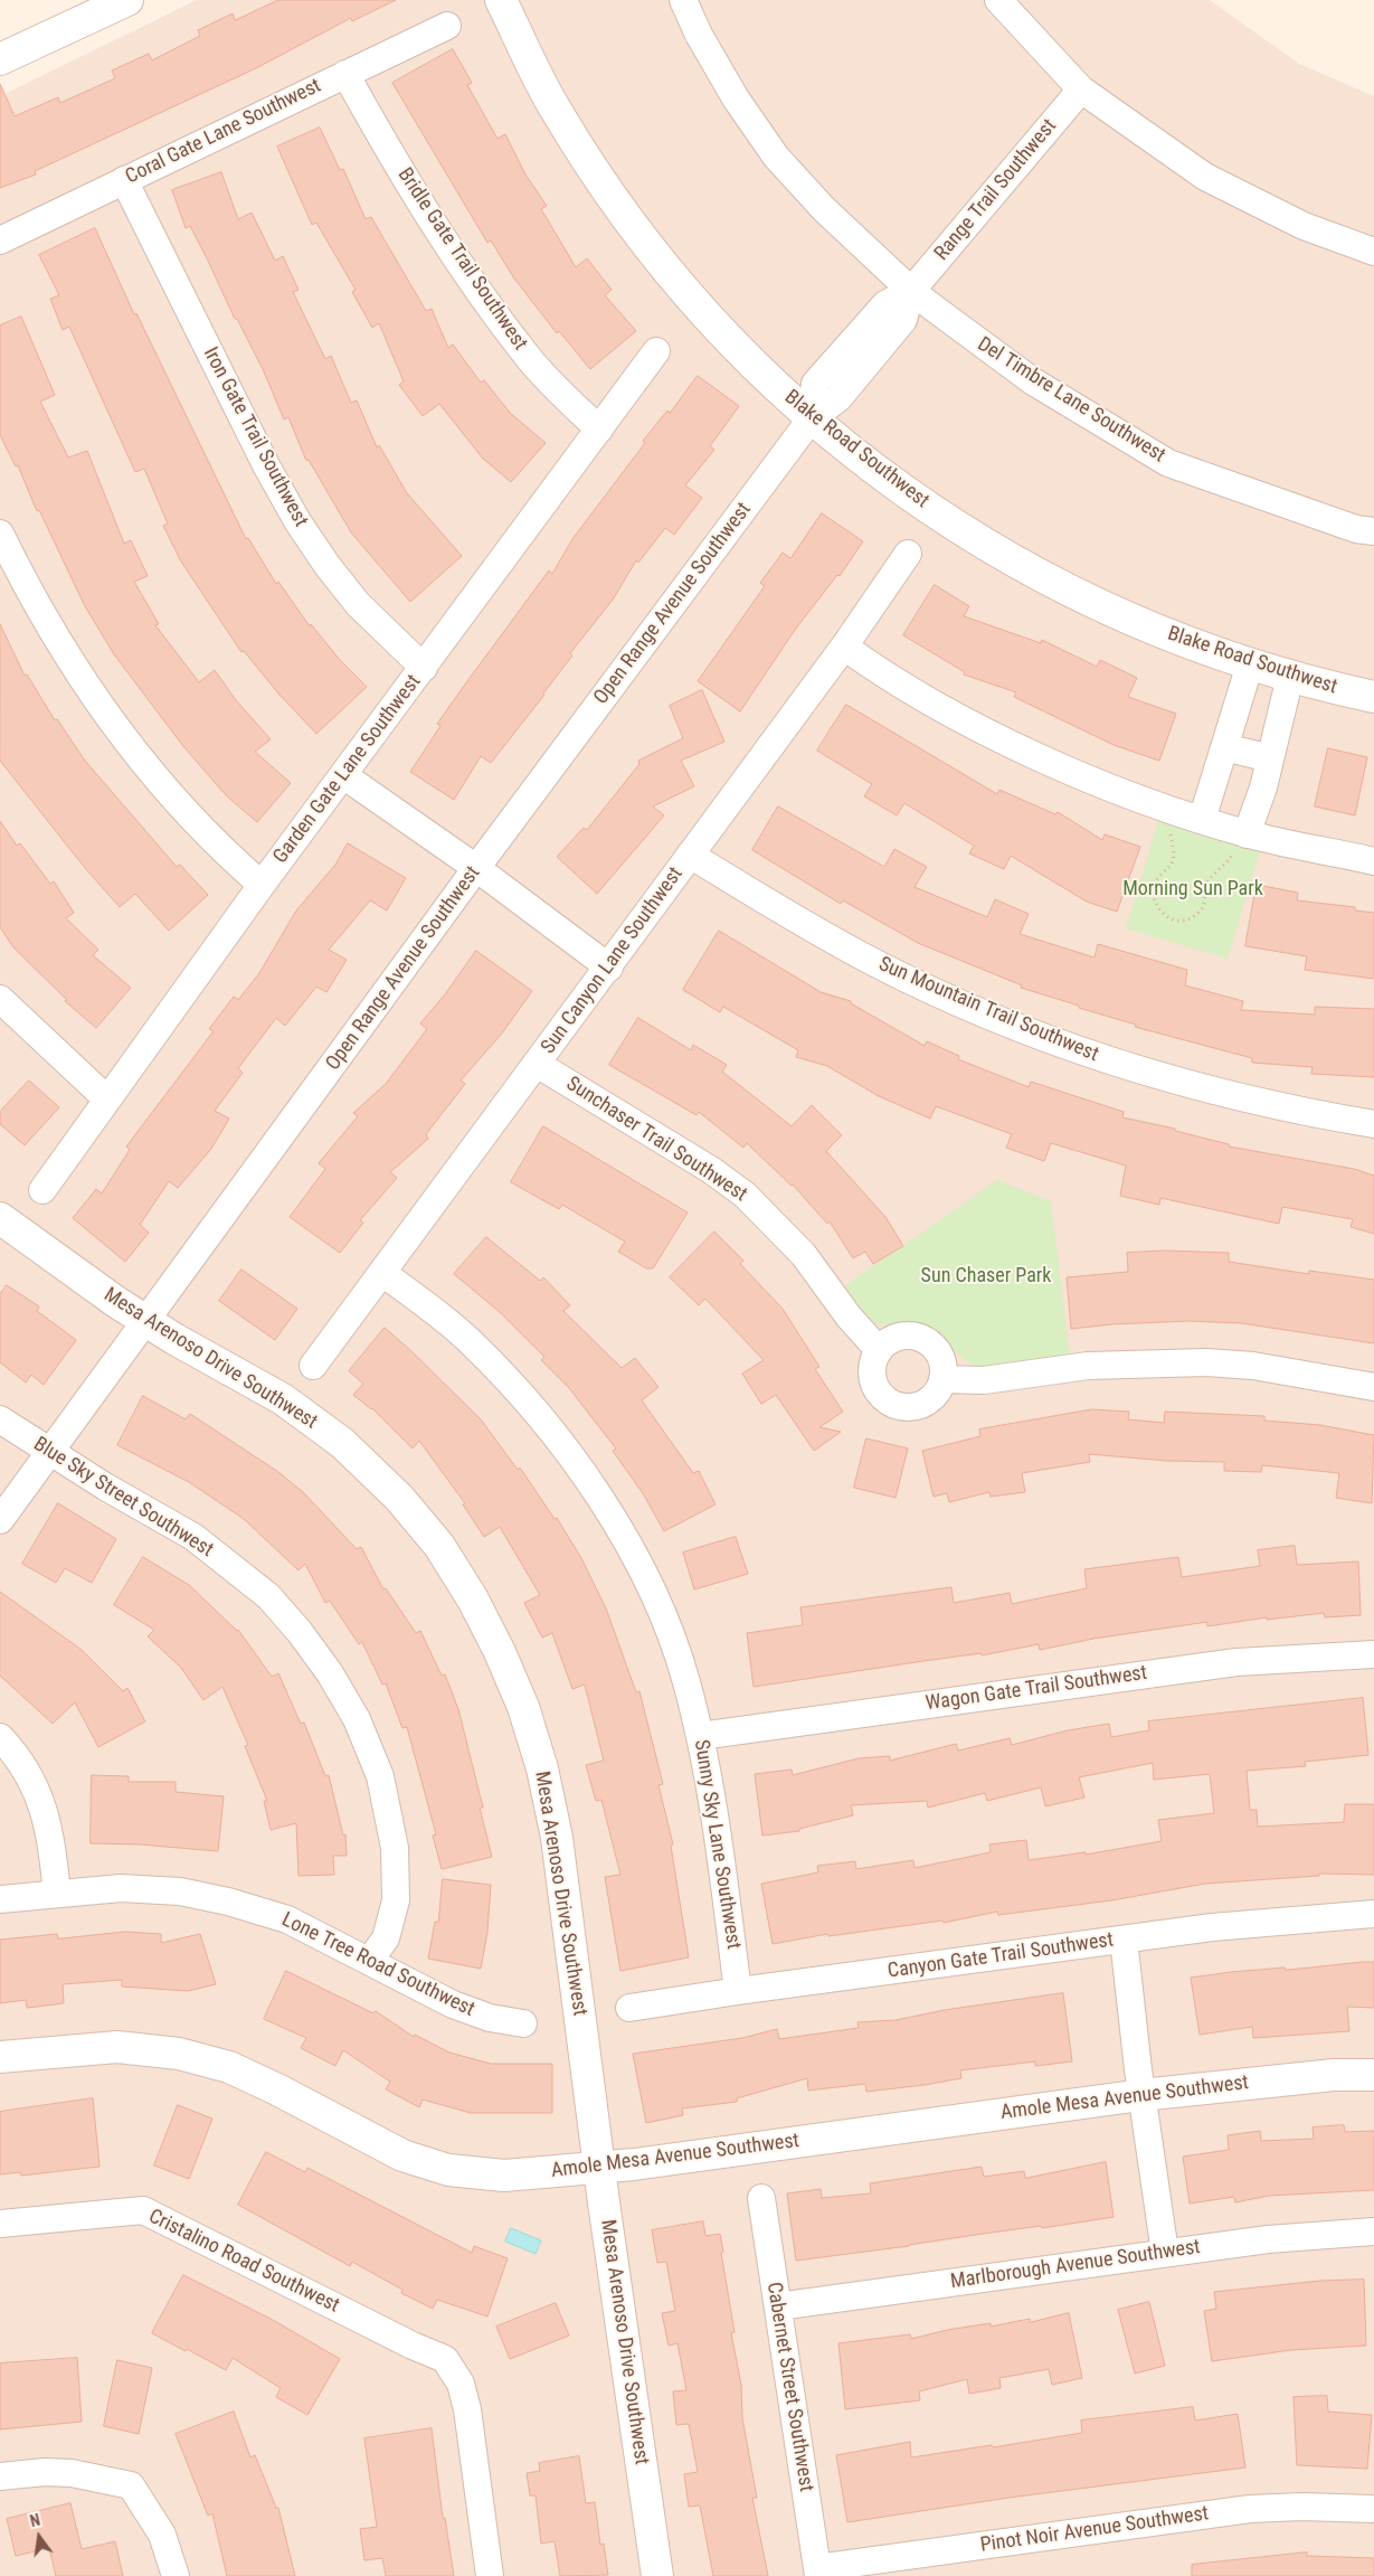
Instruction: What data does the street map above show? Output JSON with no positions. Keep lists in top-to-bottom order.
{
  "streets": {
    "street": [
      "Coral Gate Lane Southwest",
      "Range Trail Southwest",
      "Bridle Gate Trail Southwest",
      "Del Timbre Lane Southwest",
      "Iron Gate Trail Southwest",
      "Blake Road Southwest",
      "Open Range Avenue Southwest",
      "Garden Gate Lane Southwest",
      "Sun Canyon Lane Southwest",
      "Sun Mountain Trail Southwest",
      "Sunchaser Trail Southwest",
      "Mesa Arenoso Drive Southwest",
      "Blue Sky Street Southwest",
      "Wagon Gate Trail Southwest",
      "Sunny Sky Lane Southwest",
      "Canyon Gate Trail Southwest",
      "Lone Tree Road Southwest",
      "Amole Mesa Avenue Southwest",
      "Cristalino Road Southwest",
      "Marlborough Avenue Southwest",
      "Cabernet Street Southwest",
      "Pinot Noir Avenue Southwest"
    ]
  },
  "crossings": [
    ["Coral Gate Lane Southwest", "Bridle Gate Trail Southwest"],
    ["Coral Gate Lane Southwest", "Iron Gate Trail Southwest"],
    ["Range Trail Southwest", "Del Timbre Lane Southwest"],
    ["Range Trail Southwest", "Blake Road Southwest"],
    ["Range Trail Southwest", "Open Range Avenue Southwest"],
    ["Bridle Gate Trail Southwest", "Garden Gate Lane Southwest"],
    ["Iron Gate Trail Southwest", "Garden Gate Lane Southwest"],
    ["Blake Road Southwest", "Open Range Avenue Southwest"],
    ["Open Range Avenue Southwest", "Mesa Arenoso Drive Southwest"],
    ["Open Range Avenue Southwest", "Blue Sky Street Southwest"],
    ["Sun Canyon Lane Southwest", "Sun Mountain Trail Southwest"],
    ["Sun Canyon Lane Southwest", "Sunchaser Trail Southwest"],
    ["Sun Canyon Lane Southwest", "Sunny Sky Lane Southwest"],
    ["Mesa Arenoso Drive Southwest", "Amole Mesa Avenue Southwest"],
    ["Blue Sky Street Southwest", "Lone Tree Road Southwest"],
    ["Wagon Gate Trail Southwest", "Sunny Sky Lane Southwest"],
    ["Sunny Sky Lane Southwest", "Canyon Gate Trail Southwest"],
    ["Marlborough Avenue Southwest", "Cabernet Street Southwest"],
    ["Cabernet Street Southwest", "Pinot Noir Avenue Southwest"]
  ],
  "parks": ["Morning Sun Park", "Sun Chaser Park"],
  "north": "top"
}
